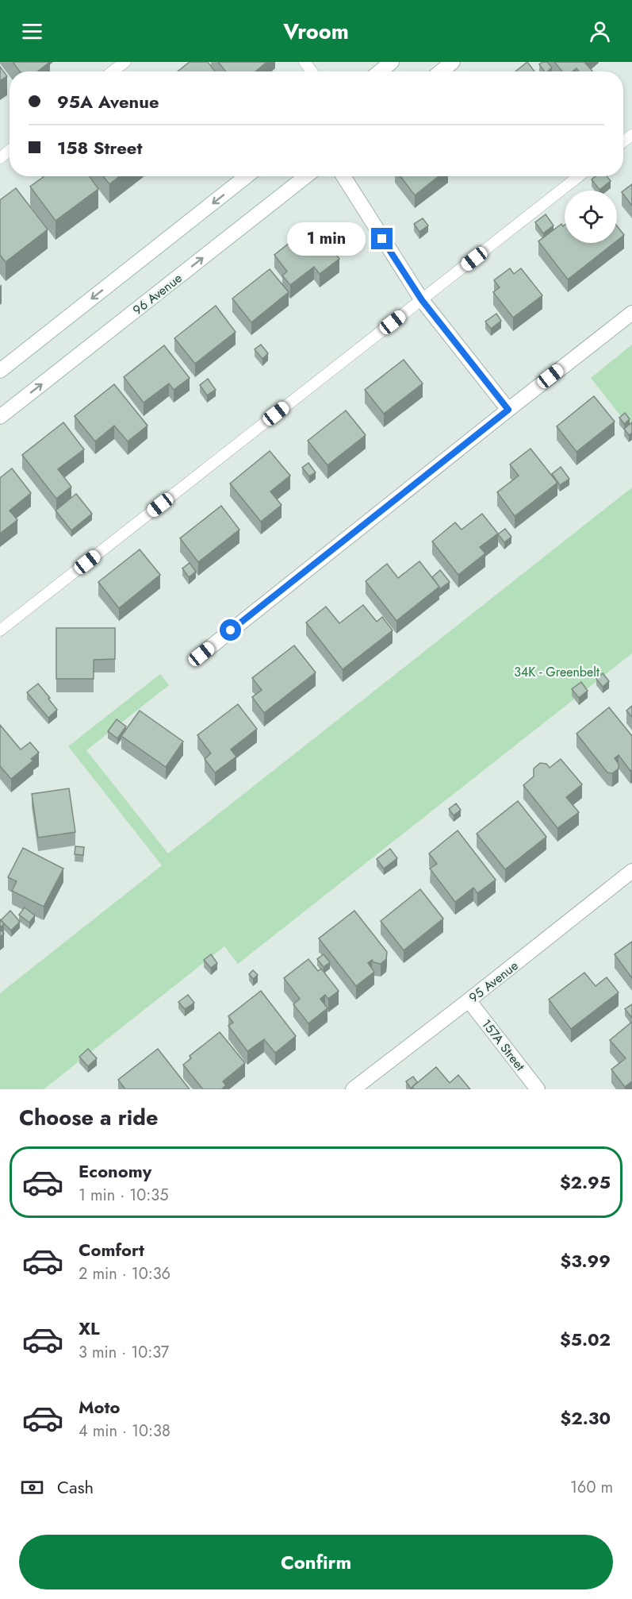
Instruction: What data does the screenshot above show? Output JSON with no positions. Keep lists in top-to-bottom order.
{
  "streets": {
    "street": ["96 Avenue", "95 Avenue", "157A Street"]
  },
  "crossings": [
    ["95 Avenue", "157A Street"]
  ],
  "parks": ["34K - Greenbelt"],
  "page": {
    "header": "Vroom",
    "banner": ["95A Avenue", "158 Street"],
    "bubble": "1 min",
    "heading": "Choose a ride",
    "list": [
      {
        "name": "Economy",
        "note": "1 min · 10:35",
        "value": "$2.95"
      },
      {
        "name": "Comfort",
        "note": "2 min · 10:36",
        "value": "$3.99"
      },
      {
        "name": "XL",
        "note": "3 min · 10:37",
        "value": "$5.02"
      },
      {
        "name": "Moto",
        "note": "4 min · 10:38",
        "value": "$2.30"
      }
    ],
    "pay": ["Cash", "160 m"],
    "buttons": "Confirm"
  }
}
